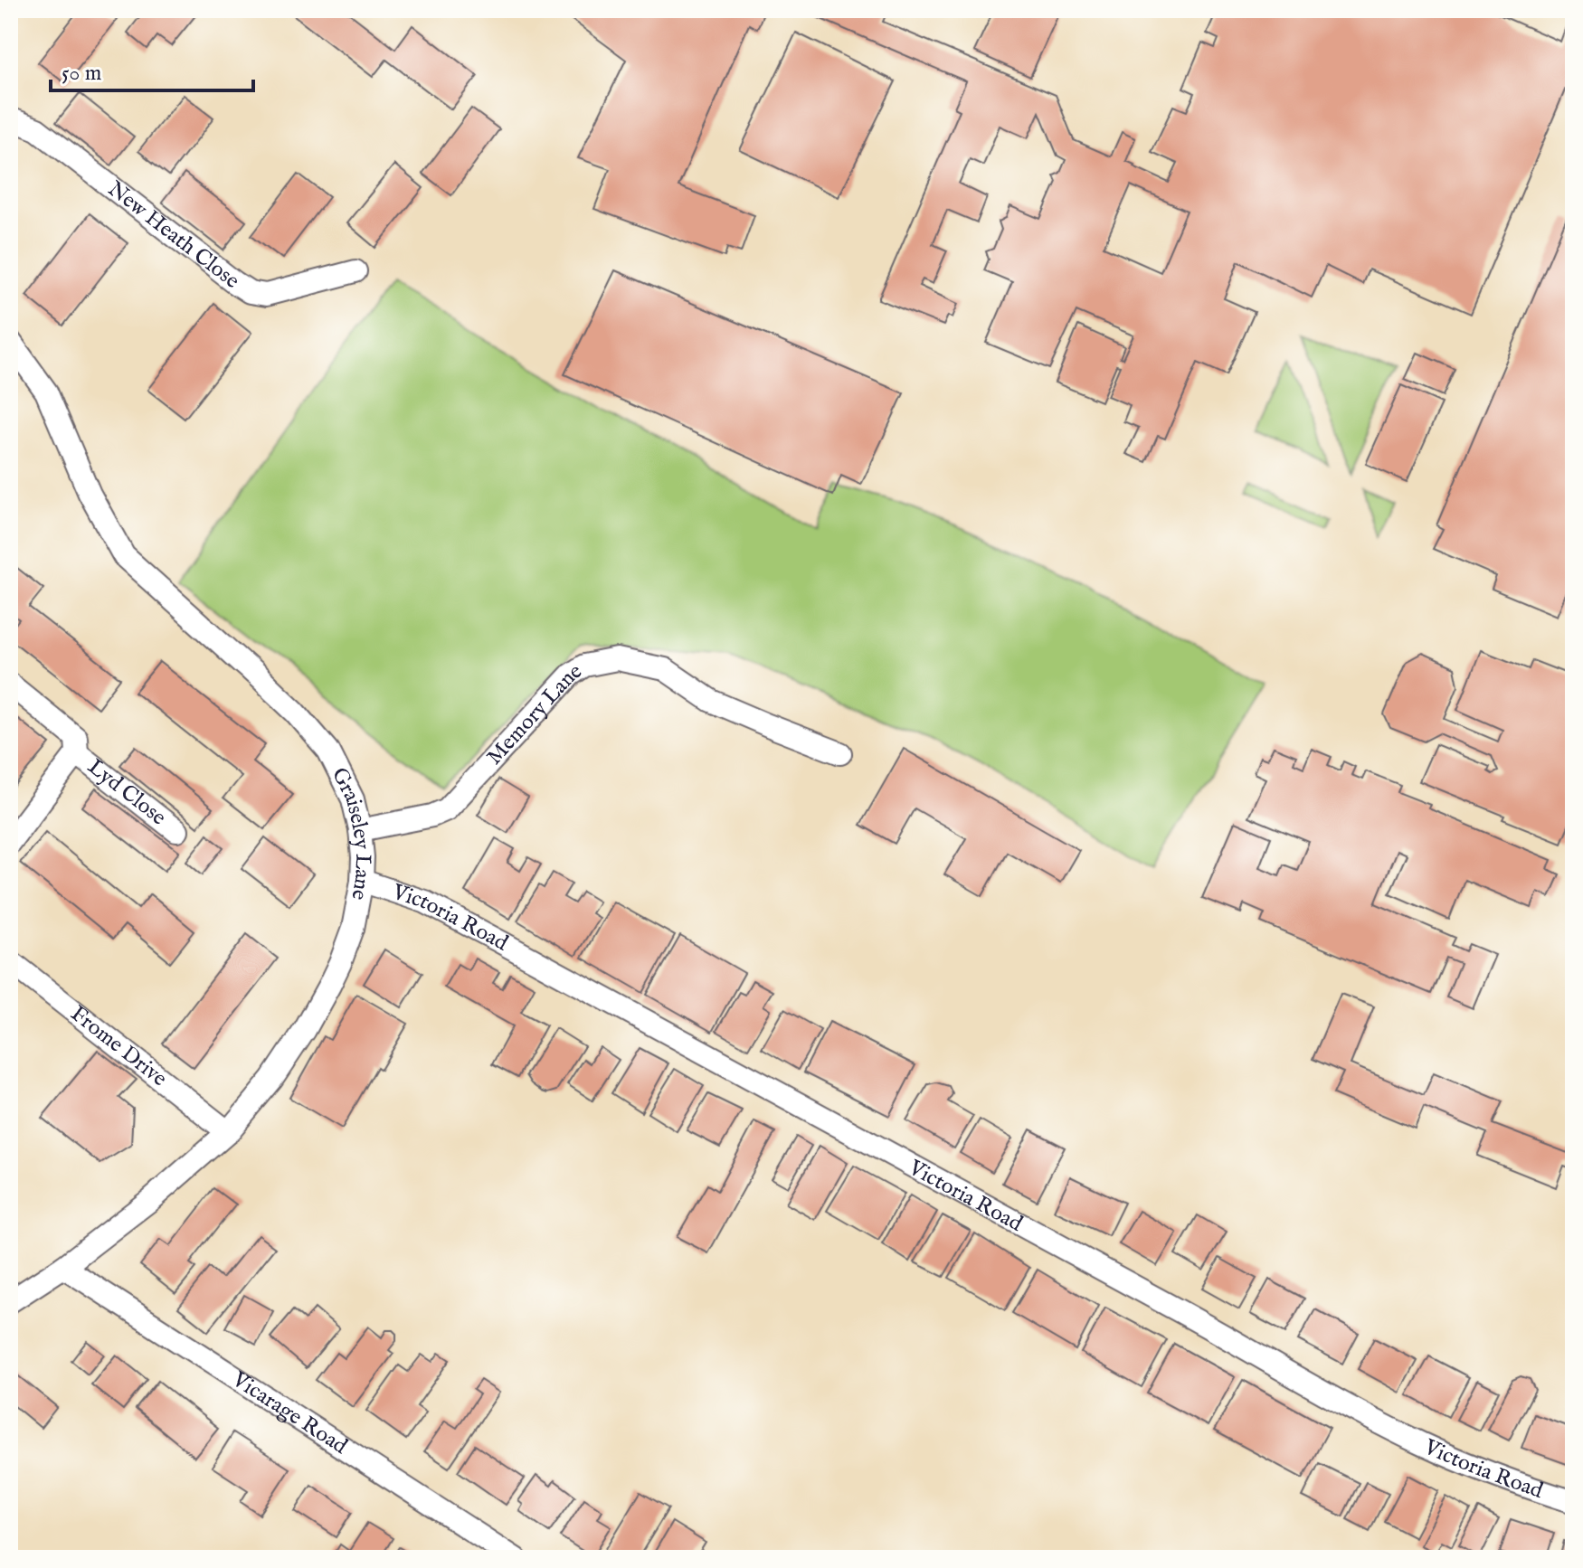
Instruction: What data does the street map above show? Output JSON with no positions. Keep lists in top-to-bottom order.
{
  "streets": {
    "street": [
      "New Heath Close",
      "Memory Lane",
      "Lyd Close",
      "Graiseley Lane",
      "Victoria Road",
      "Frome Drive",
      "Vicarage Road"
    ]
  },
  "crossings": [
    ["Memory Lane", "Graiseley Lane"],
    ["Graiseley Lane", "Victoria Road"],
    ["Graiseley Lane", "Frome Drive"],
    ["Graiseley Lane", "Vicarage Road"]
  ],
  "scale_bar": "50 m"
}
